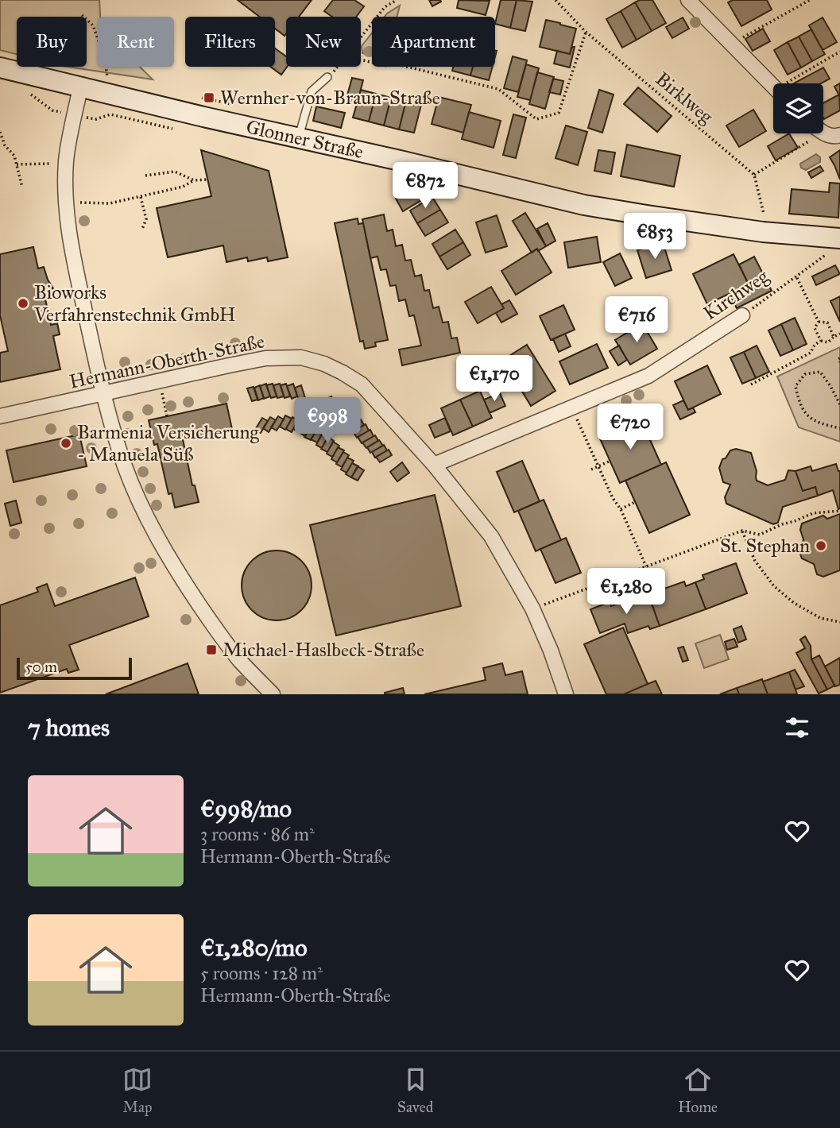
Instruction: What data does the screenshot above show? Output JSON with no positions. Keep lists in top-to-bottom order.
{
  "streets": {
    "street": ["Glonner Straße", "Kirchweg", "Hermann-Oberth-Straße"],
    "path": ["Birklweg"]
  },
  "crossings": [
    ["Glonner Straße", "Kirchweg"],
    ["Kirchweg", "Hermann-Oberth-Straße"]
  ],
  "places": {
    "transit": ["Wernher-von-Braun-Straße", "Michael-Haslbeck-Straße"],
    "other": ["Bioworks Verfahrenstechnik GmbH", "Barmenia Versicherung - Manuela Süß", "St. Stephan"]
  },
  "scale_bar": "50 m",
  "page": {
    "chip": [
      "Buy",
      "Rent",
      "Filters",
      "New",
      "Apartment"
    ],
    "price": [
      "€872",
      "€853",
      "€716",
      "€1,170",
      "€998",
      "€720",
      "€1,280"
    ],
    "scale": "50 m",
    "heading": "7 homes",
    "list": [
      {
        "name": "€998/mo",
        "note": "3 rooms · 86 m² · Hermann-Oberth-Straße"
      },
      {
        "name": "€1,280/mo",
        "note": "5 rooms · 128 m² · Hermann-Oberth-Straße"
      }
    ],
    "tabs": ["Map", "Saved", "Home"]
  }
}
